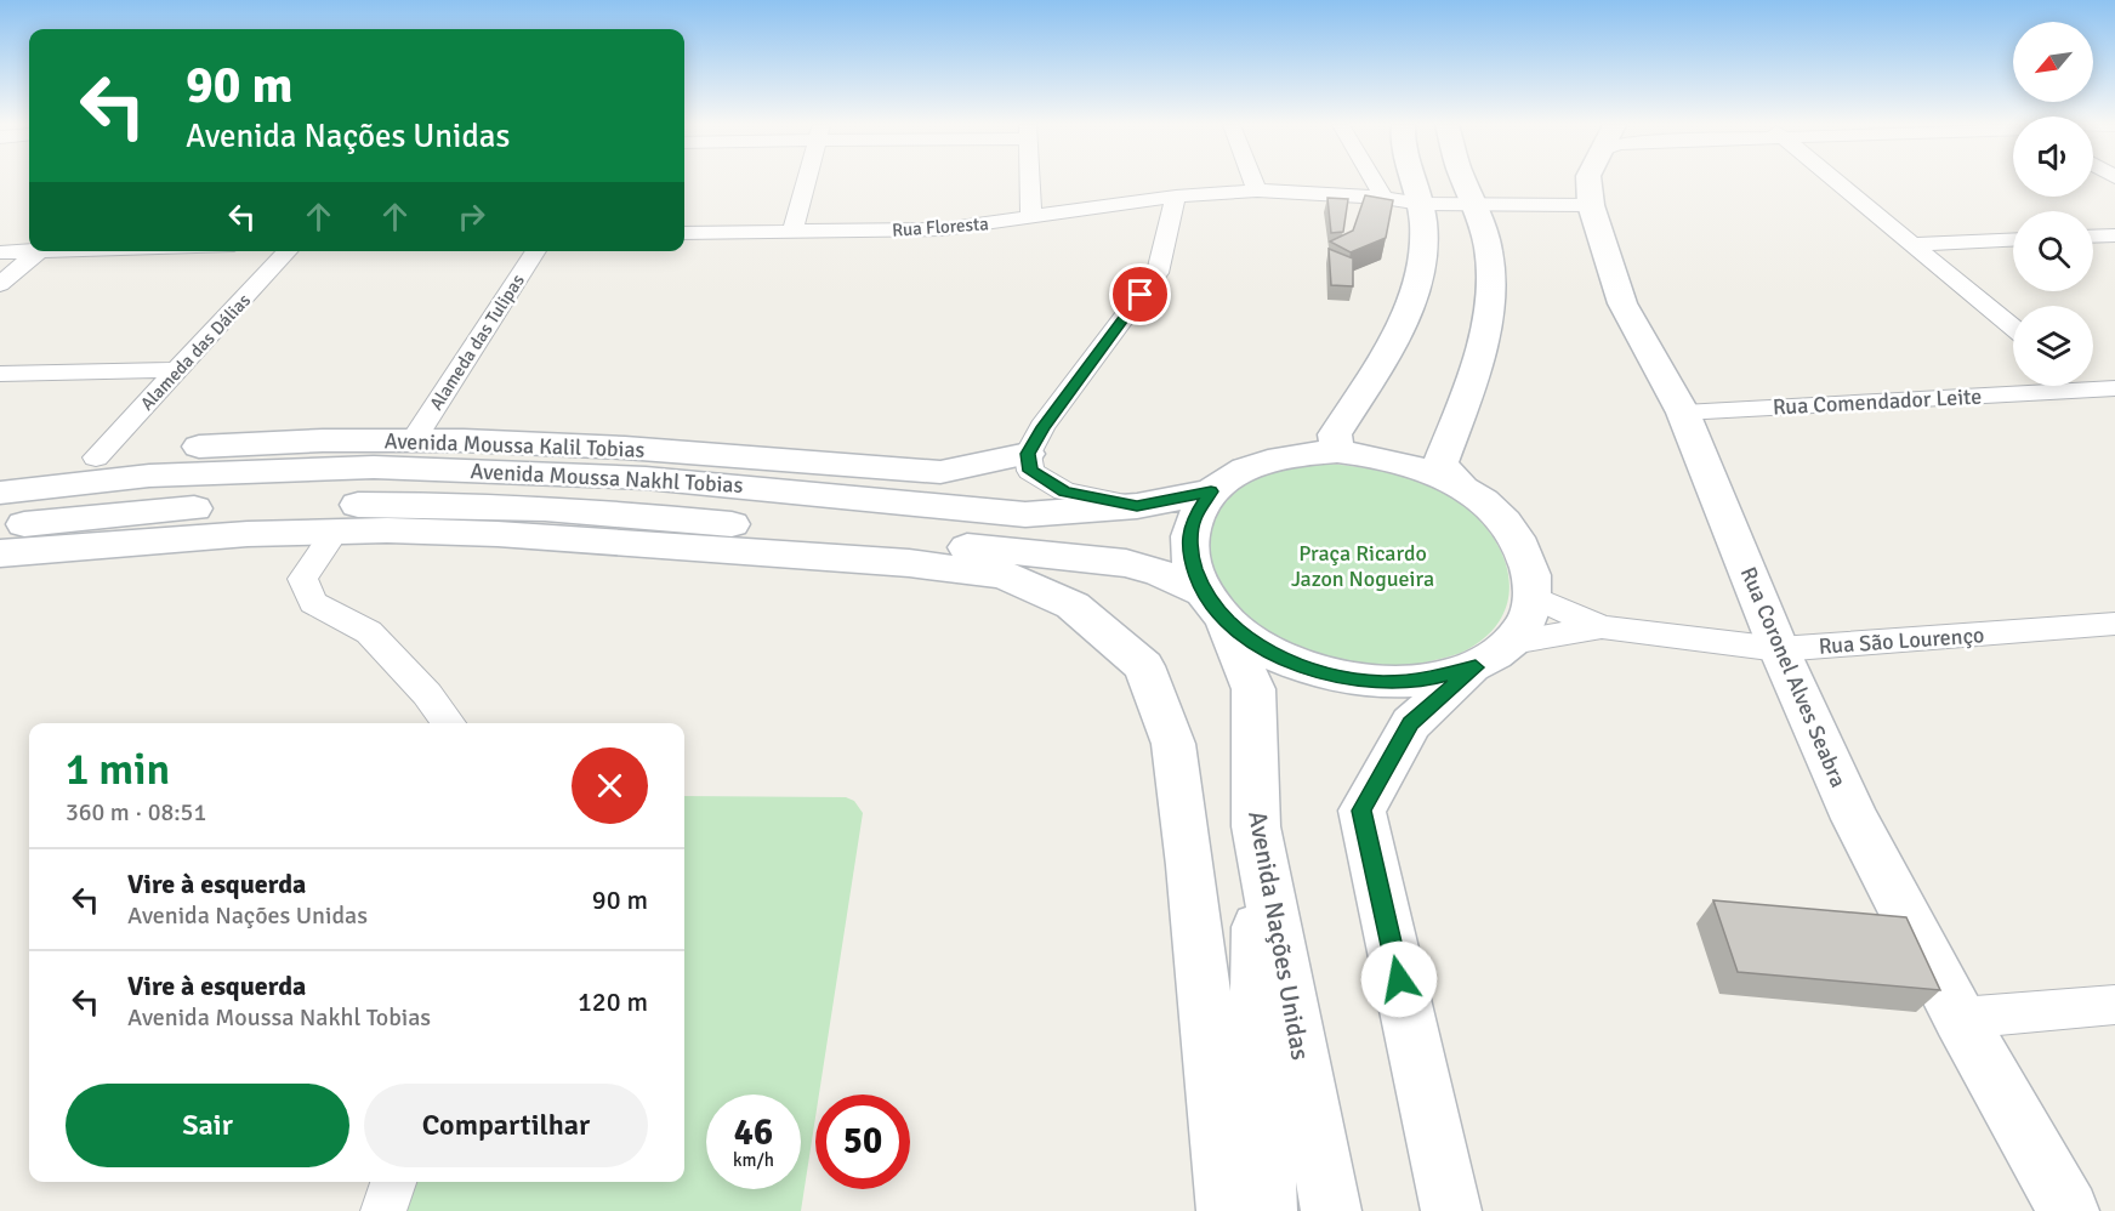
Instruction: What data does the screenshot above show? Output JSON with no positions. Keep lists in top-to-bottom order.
{
  "streets": {
    "main road": [
      "Avenida Moussa Kalil Tobias",
      "Avenida Moussa Nakhl Tobias",
      "Rua Coronel Alves Seabra",
      "Avenida Nações Unidas"
    ],
    "street": [
      "Rua Floresta",
      "Alameda das Tulipas",
      "Alameda das Dálias",
      "Rua Comendador Leite",
      "Rua São Lourenço"
    ]
  },
  "crossings": [
    ["Rua Floresta", "Rua Coronel Alves Seabra"],
    ["Rua Floresta", "Avenida Nações Unidas"],
    ["Alameda das Tulipas", "Avenida Moussa Kalil Tobias"],
    ["Alameda das Dálias", "Avenida Moussa Kalil Tobias"],
    ["Rua Comendador Leite", "Rua Coronel Alves Seabra"],
    ["Avenida Moussa Nakhl Tobias", "Avenida Nações Unidas"],
    ["Rua São Lourenço", "Rua Coronel Alves Seabra"]
  ],
  "parks": ["Praça Ricardo Jazon Nogueira"],
  "north": "bottom left",
  "page": {
    "turn": ["90 m", "Avenida Nações Unidas"],
    "heading": ["1 min", "360 m · 08:51"],
    "list": [
      {
        "name": "Vire à esquerda",
        "note": "Avenida Nações Unidas",
        "value": "90 m"
      },
      {
        "name": "Vire à esquerda",
        "note": "Avenida Moussa Nakhl Tobias",
        "value": "120 m"
      }
    ],
    "buttons": ["Sair", "Compartilhar"],
    "speed": "46 km/h",
    "limit": "50"
  }
}
